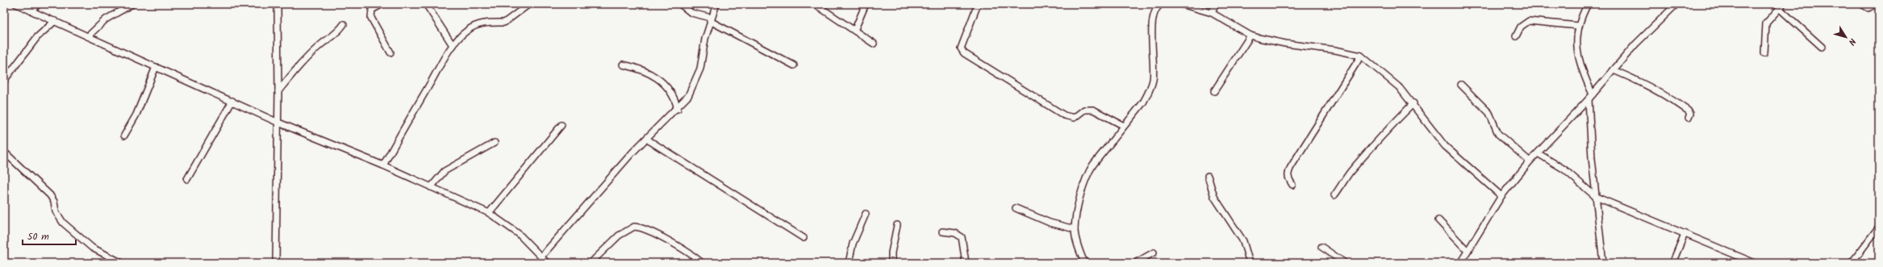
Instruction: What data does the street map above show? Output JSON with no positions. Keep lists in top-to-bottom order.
{
  "scale_bar": "50 m",
  "north": "bottom right"
}
